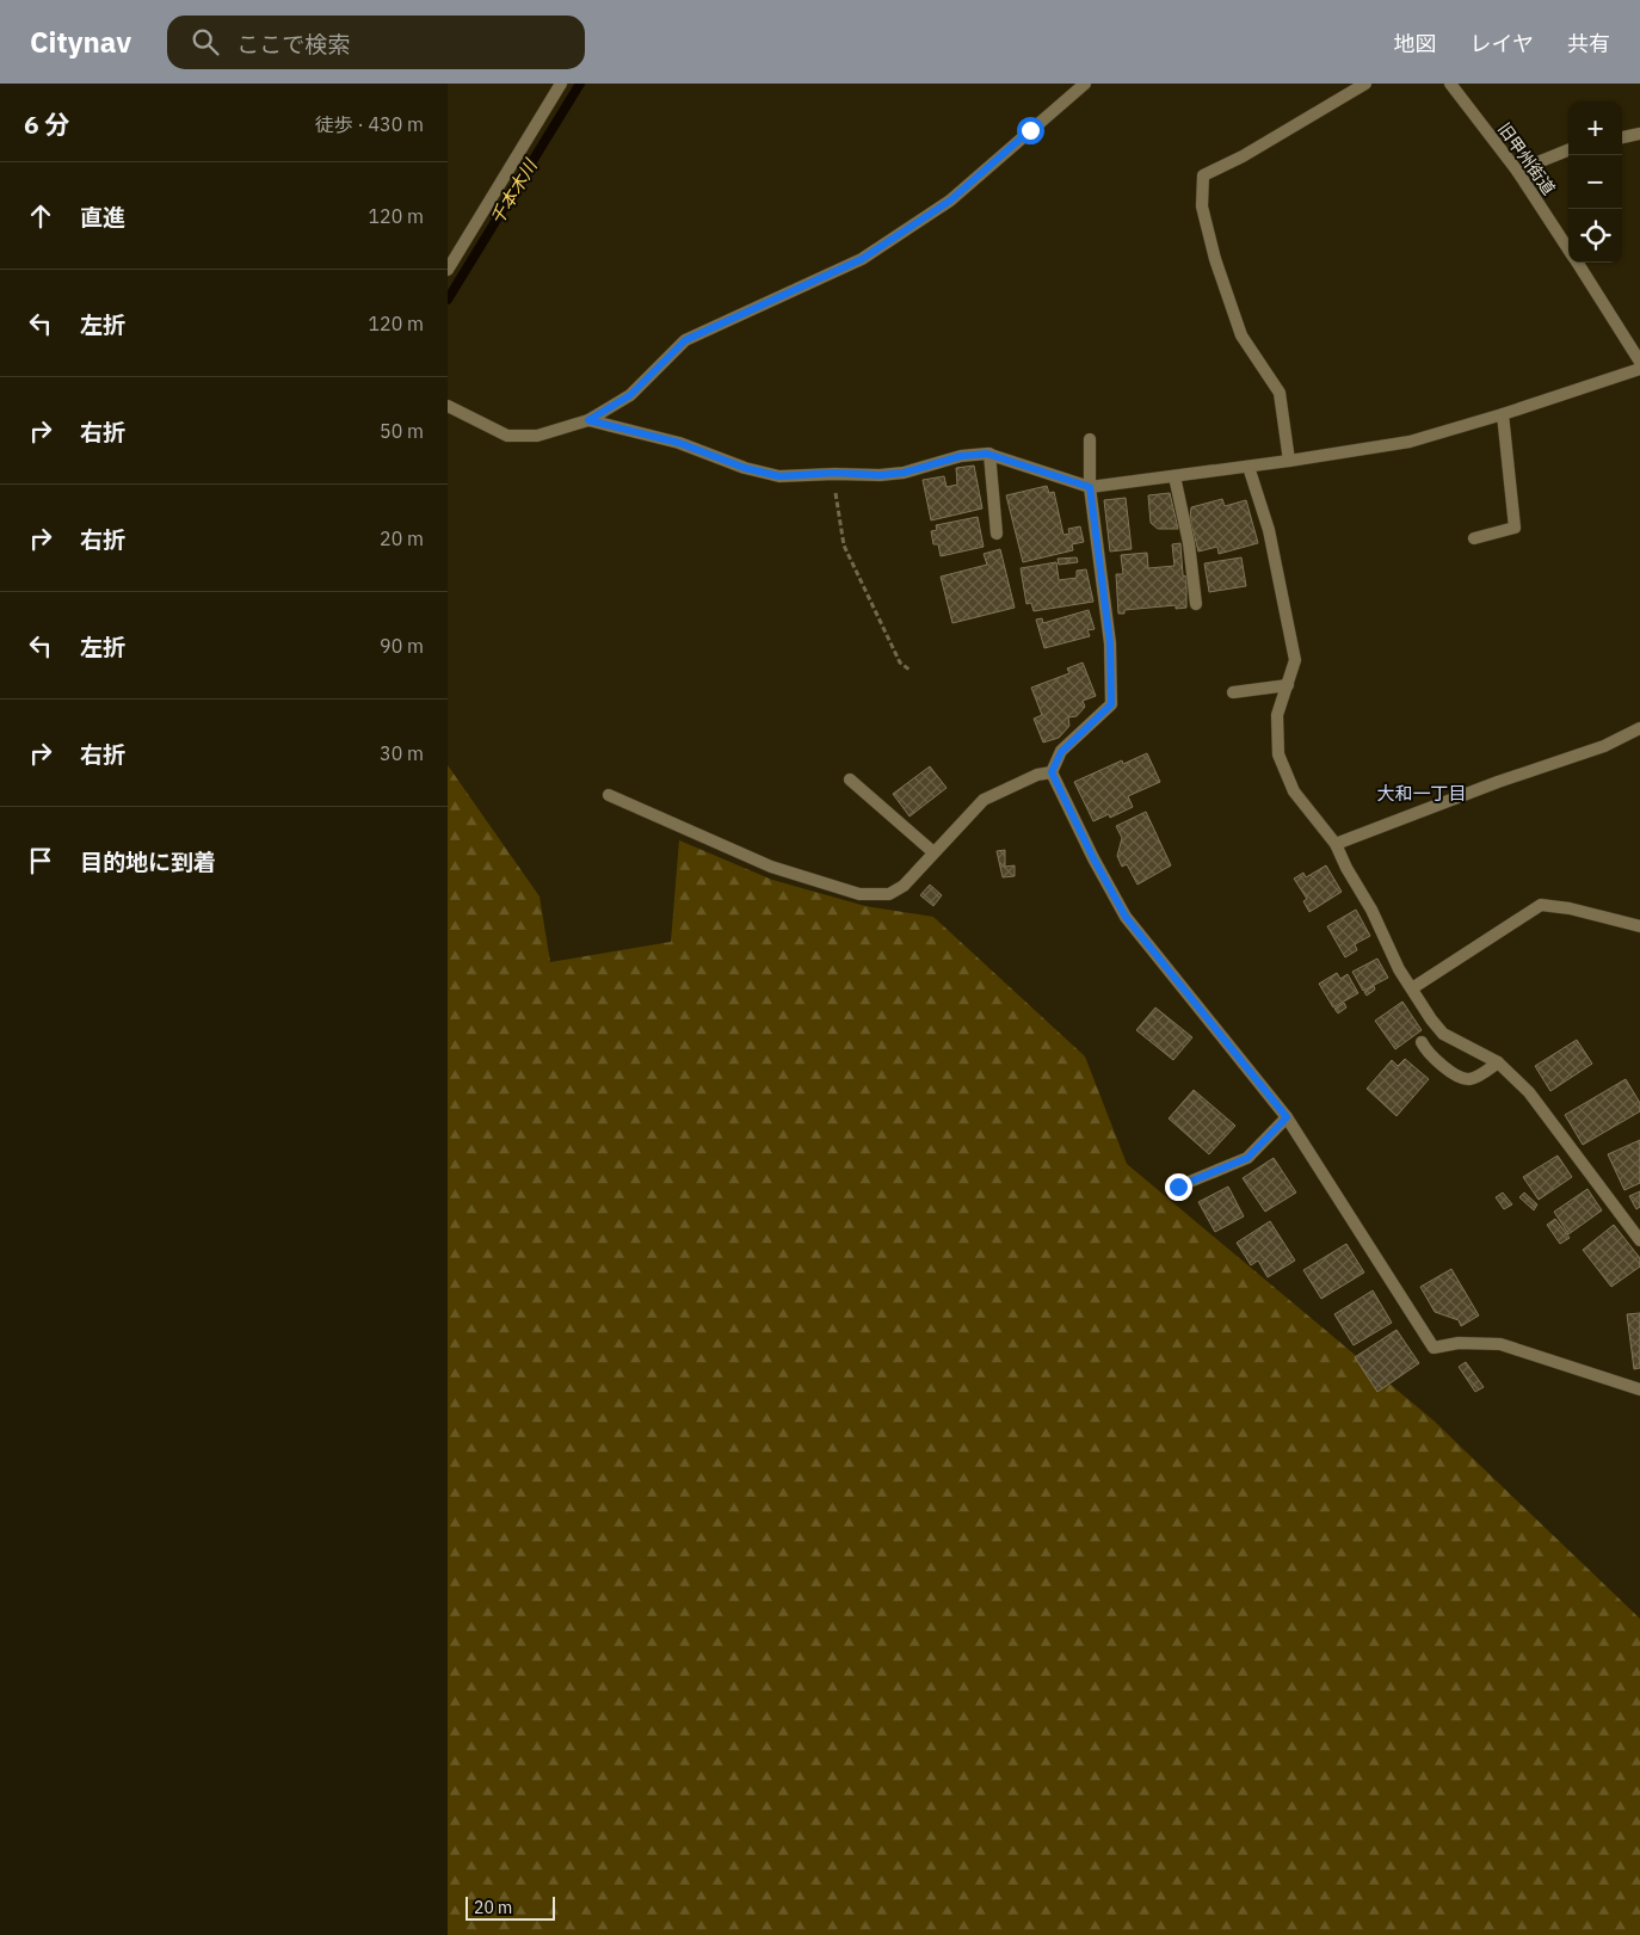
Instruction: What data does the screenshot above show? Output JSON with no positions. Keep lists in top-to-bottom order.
{
  "streets": {
    "street": ["旧甲州街道"]
  },
  "districts": ["大和一丁目"],
  "water": ["千本木川"],
  "scale_bar": "20 m",
  "page": {
    "header": "Citynav",
    "search": "ここで検索",
    "nav": ["地図", "レイヤ", "共有"],
    "heading": ["6 分", "徒歩 · 430 m"],
    "map_buttons": ["+", "−"],
    "list": [
      ["直進", "120 m"],
      ["左折", "120 m"],
      ["右折", "50 m"],
      ["右折", "20 m"],
      ["左折", "90 m"],
      ["右折", "30 m"],
      "目的地に到着"
    ],
    "scale": "20 m"
  }
}
